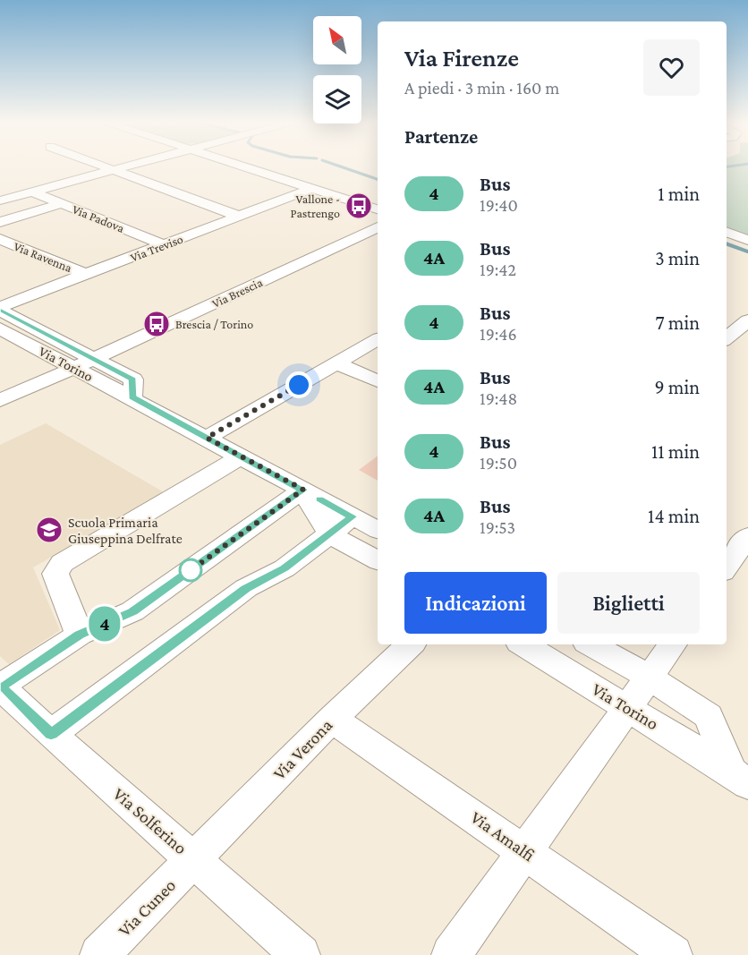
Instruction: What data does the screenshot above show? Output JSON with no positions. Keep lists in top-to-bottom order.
{
  "streets": {
    "street": [
      "Via Padova",
      "Via Treviso",
      "Via Ravenna",
      "Via Brescia",
      "Via Torino",
      "Via Verona",
      "Via Solferino",
      "Via Amalfi",
      "Via Cuneo"
    ]
  },
  "crossings": [
    ["Via Padova", "Via Treviso"],
    ["Via Treviso", "Via Ravenna"],
    ["Via Treviso", "Via Torino"],
    ["Via Brescia", "Via Torino"],
    ["Via Verona", "Via Solferino"],
    ["Via Verona", "Via Amalfi"],
    ["Via Verona", "Via Cuneo"],
    ["Via Solferino", "Via Cuneo"]
  ],
  "places": {
    "bus stop": ["Vallone - Pastrengo", "Brescia / Torino"],
    "school or university": ["Scuola Primaria Giuseppina Delfrate"]
  },
  "lines": ["bus line 4"],
  "north": "top left",
  "page": {
    "on_map": "4",
    "heading": [
      ["Via Firenze", "A piedi · 3 min · 160 m"],
      "Partenze"
    ],
    "list": [
      {
        "mark": "4",
        "name": "Bus",
        "note": "19:40",
        "value": "1 min"
      },
      {
        "mark": "4A",
        "name": "Bus",
        "note": "19:42",
        "value": "3 min"
      },
      {
        "mark": "4",
        "name": "Bus",
        "note": "19:46",
        "value": "7 min"
      },
      {
        "mark": "4A",
        "name": "Bus",
        "note": "19:48",
        "value": "9 min"
      },
      {
        "mark": "4",
        "name": "Bus",
        "note": "19:50",
        "value": "11 min"
      },
      {
        "mark": "4A",
        "name": "Bus",
        "note": "19:53",
        "value": "14 min"
      }
    ],
    "buttons": ["Indicazioni", "Biglietti"]
  }
}
